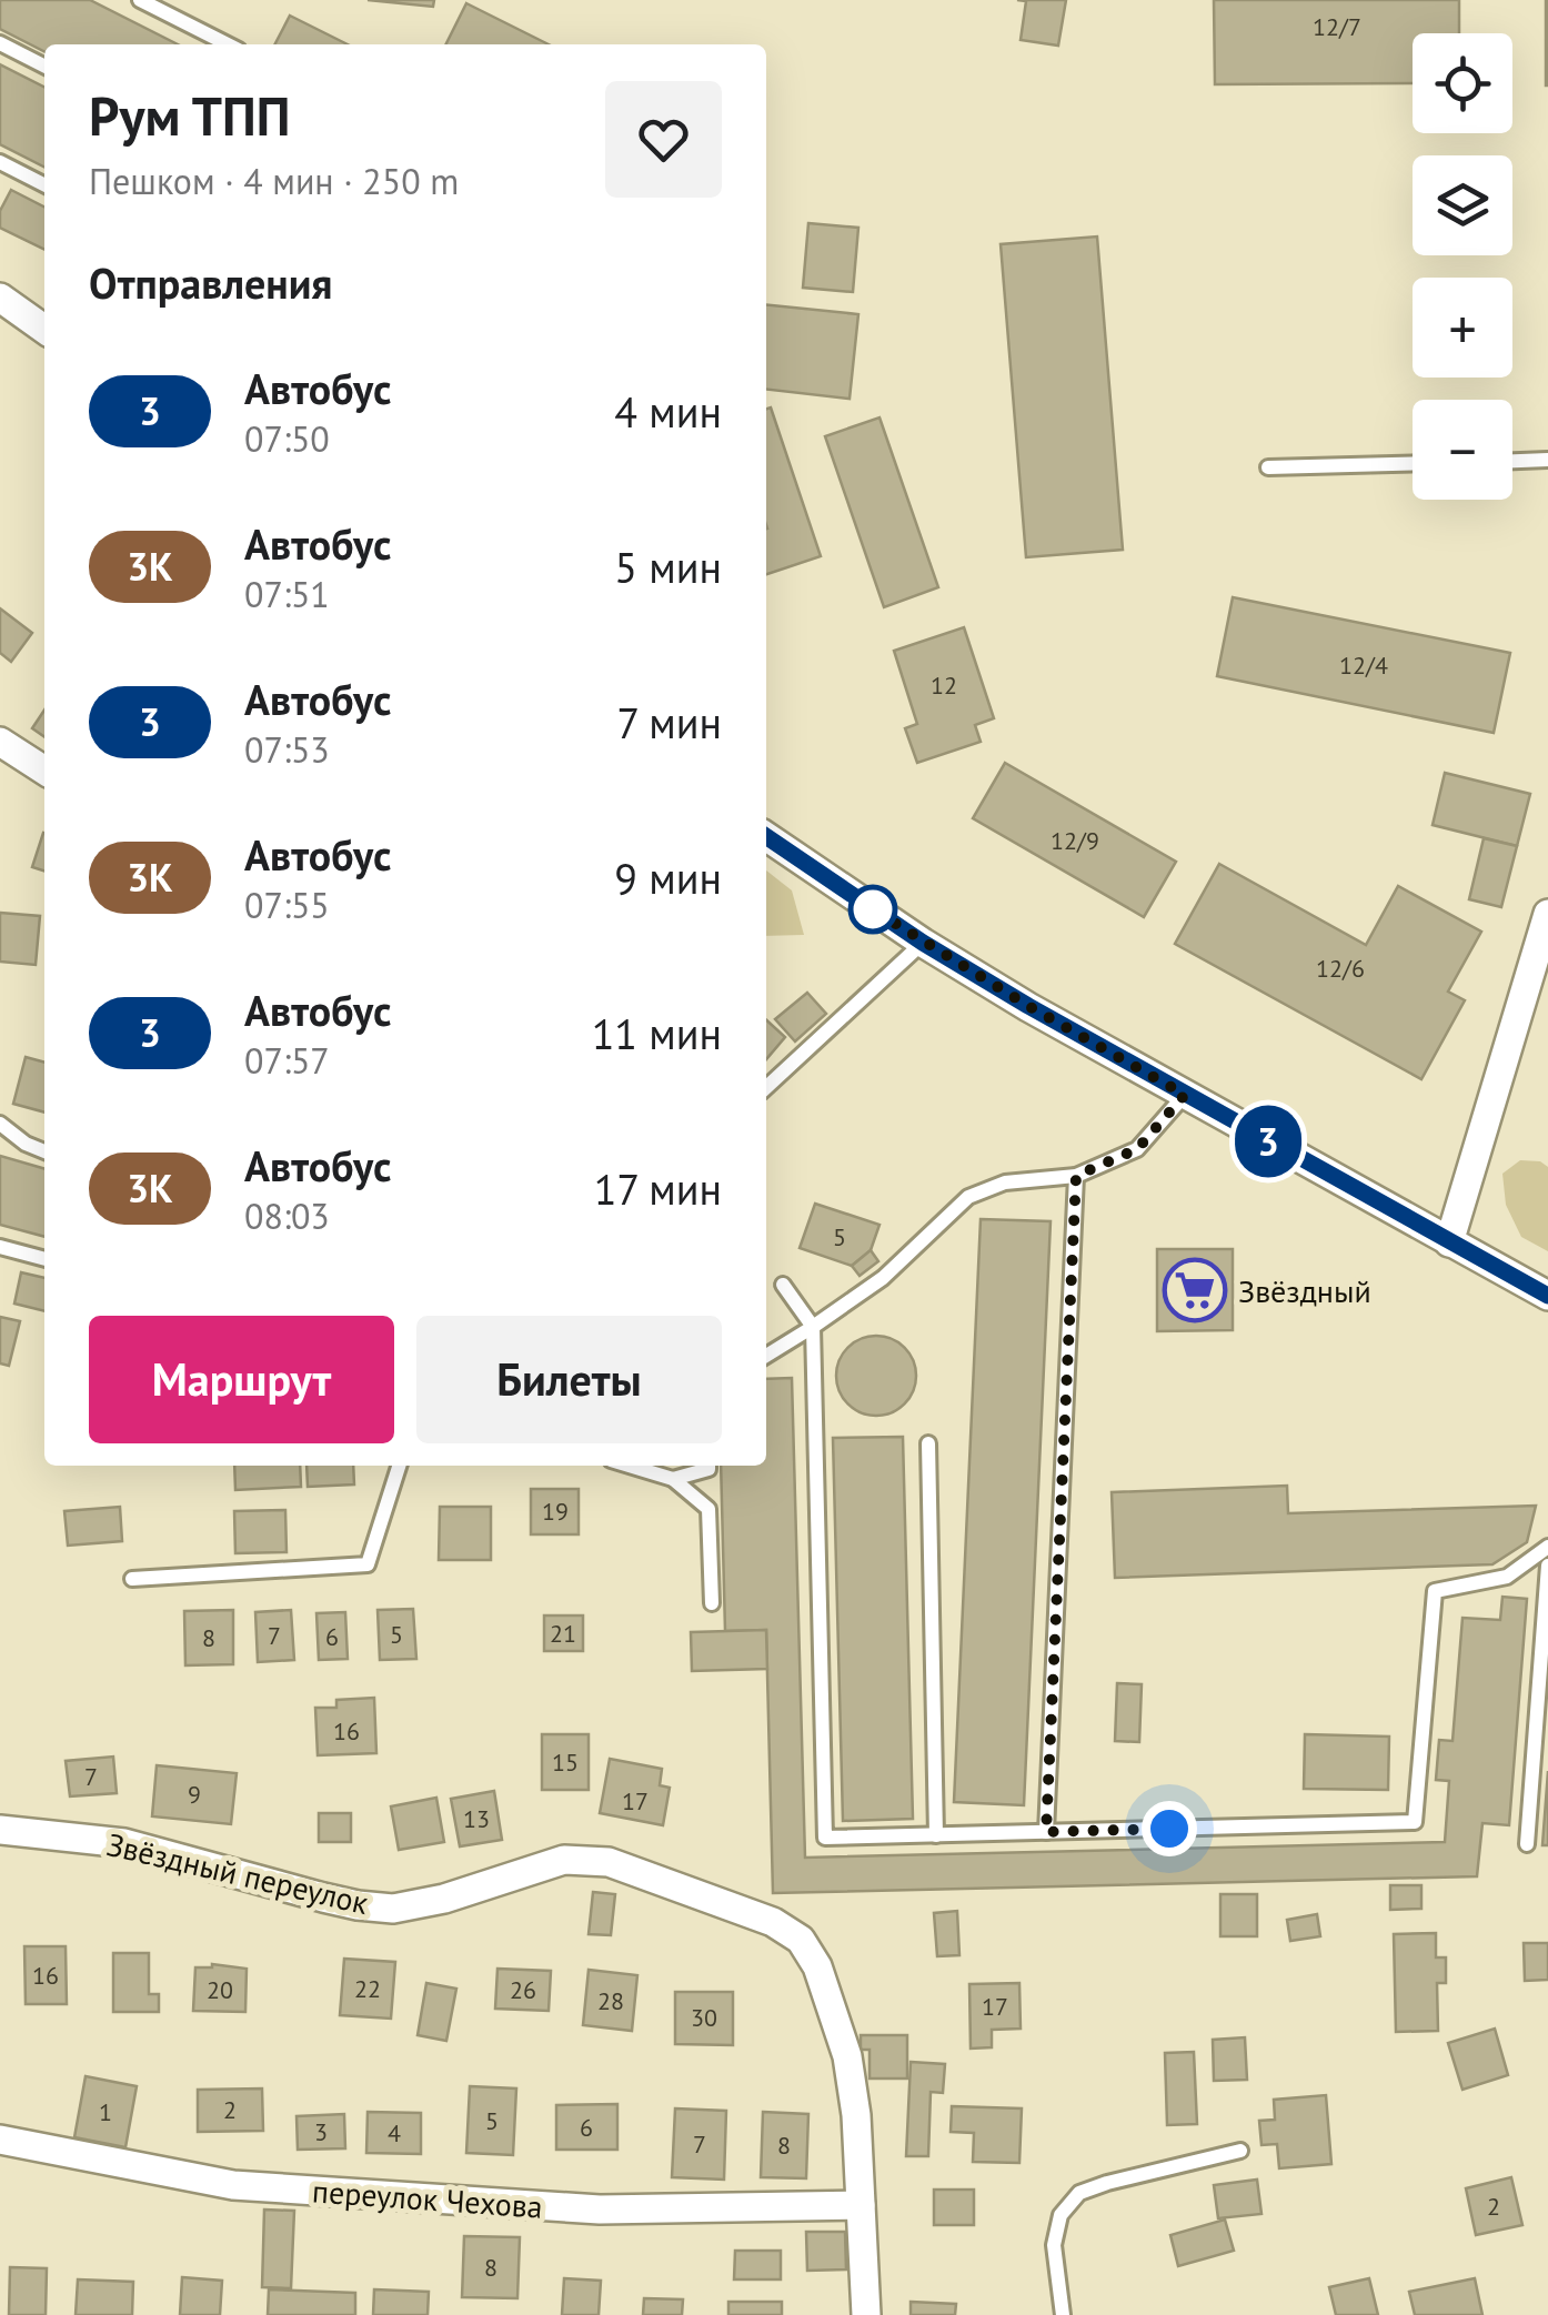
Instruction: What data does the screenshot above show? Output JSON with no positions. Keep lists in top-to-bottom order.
{
  "streets": {
    "street": ["Звёздный переулок", "переулок Чехова"]
  },
  "crossings": [
    ["Звёздный переулок", "переулок Чехова"]
  ],
  "places": {
    "supermarket": ["Звёздный"]
  },
  "lines": ["bus line 3"],
  "house_numbers": [
    "12/7",
    "12/4",
    "12",
    "12/9",
    "12/6",
    "5",
    "19",
    "21",
    "5",
    "7",
    "6",
    "8",
    "16",
    "15",
    "7",
    "9",
    "17",
    "13",
    "16",
    "22",
    "20",
    "26",
    "28",
    "17",
    "30",
    "2",
    "1",
    "5",
    "6",
    "3",
    "4",
    "7",
    "8",
    "2",
    "8"
  ],
  "page": {
    "on_map": "3",
    "map_buttons": ["+", "−"],
    "heading": [
      ["Рум ТПП", "Пешком · 4 мин · 250 m"],
      "Отправления"
    ],
    "list": [
      {
        "mark": "3",
        "name": "Автобус",
        "note": "07:50",
        "value": "4 мин"
      },
      {
        "mark": "3К",
        "name": "Автобус",
        "note": "07:51",
        "value": "5 мин"
      },
      {
        "mark": "3",
        "name": "Автобус",
        "note": "07:53",
        "value": "7 мин"
      },
      {
        "mark": "3К",
        "name": "Автобус",
        "note": "07:55",
        "value": "9 мин"
      },
      {
        "mark": "3",
        "name": "Автобус",
        "note": "07:57",
        "value": "11 мин"
      },
      {
        "mark": "3К",
        "name": "Автобус",
        "note": "08:03",
        "value": "17 мин"
      }
    ],
    "buttons": ["Маршрут", "Билеты"]
  }
}
